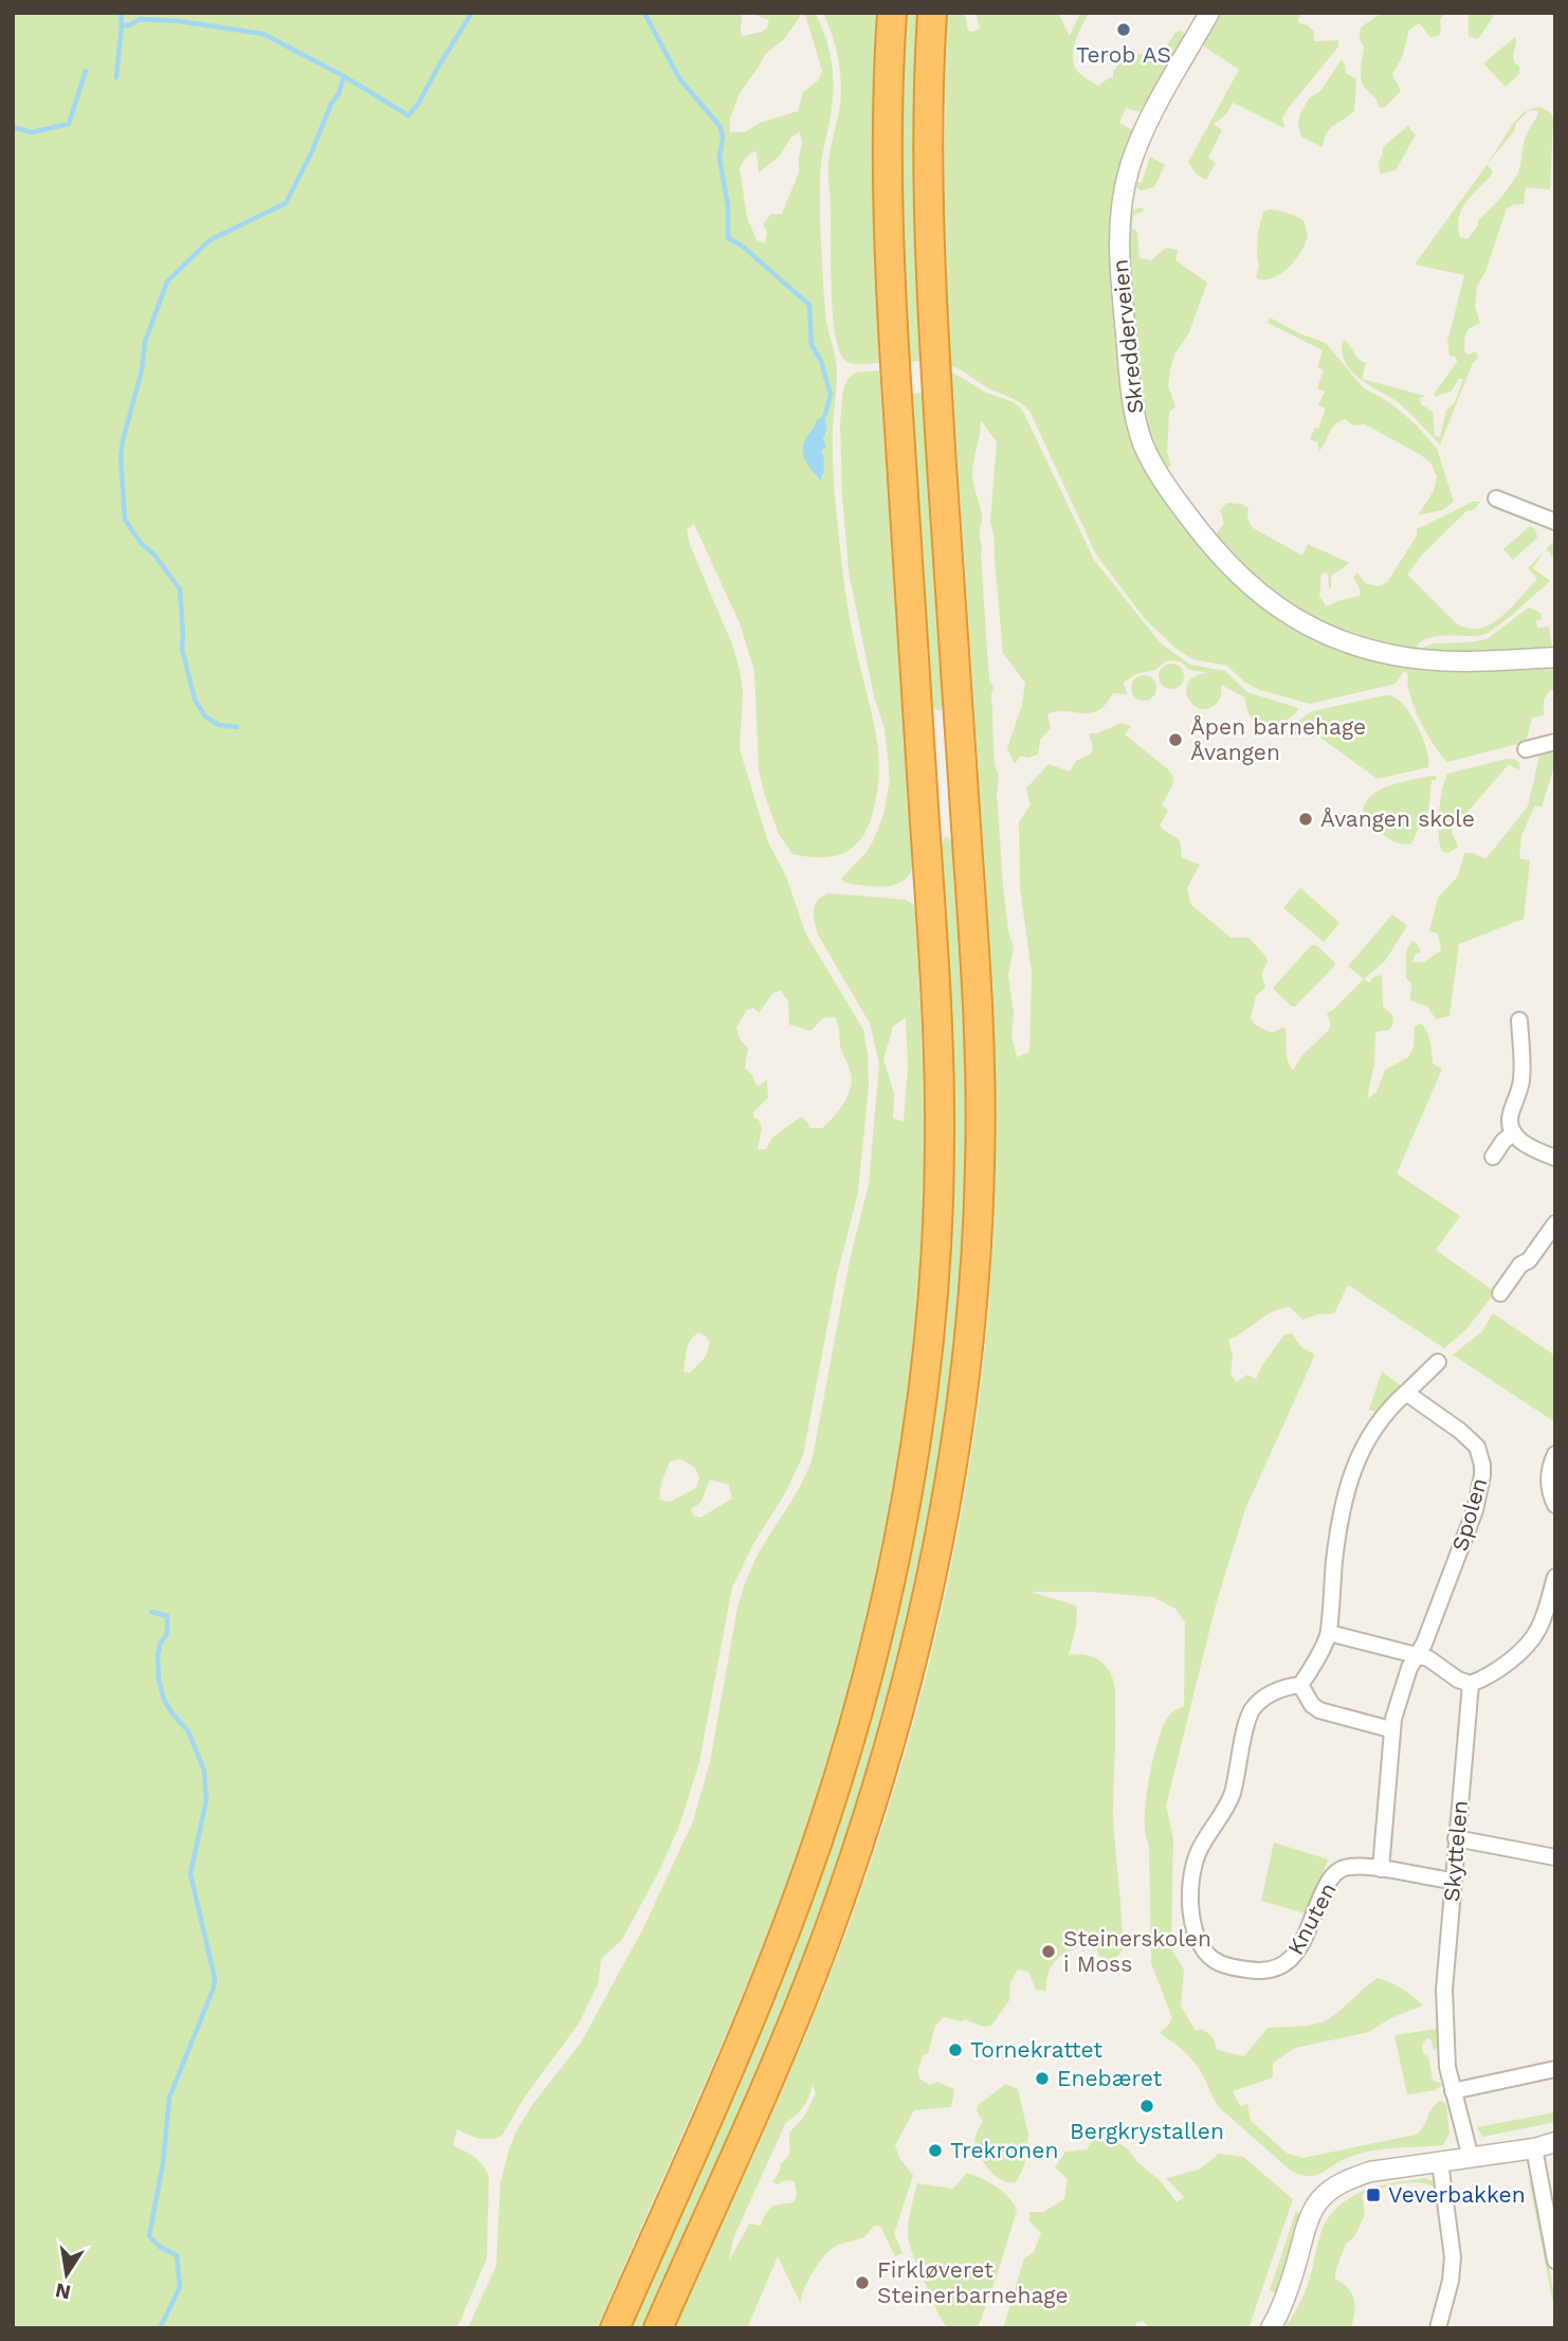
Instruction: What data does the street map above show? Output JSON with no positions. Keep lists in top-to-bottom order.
{
  "streets": {
    "street": [
      "Skredderveien",
      "Spolen",
      "Skyttelen",
      "Knuten"
    ]
  },
  "crossings": [
    ["Skyttelen", "Knuten"]
  ],
  "places": {
    "other": [
      "Terob AS",
      "Åpen barnehage Åvangen",
      "Åvangen skole",
      "Steinerskolen i Moss",
      "Tornekrattet",
      "Enebæret",
      "Bergkrystallen",
      "Trekronen",
      "Firkløveret Steinerbarnehage"
    ],
    "transit": ["Veverbakken"]
  },
  "north": "bottom"
}
